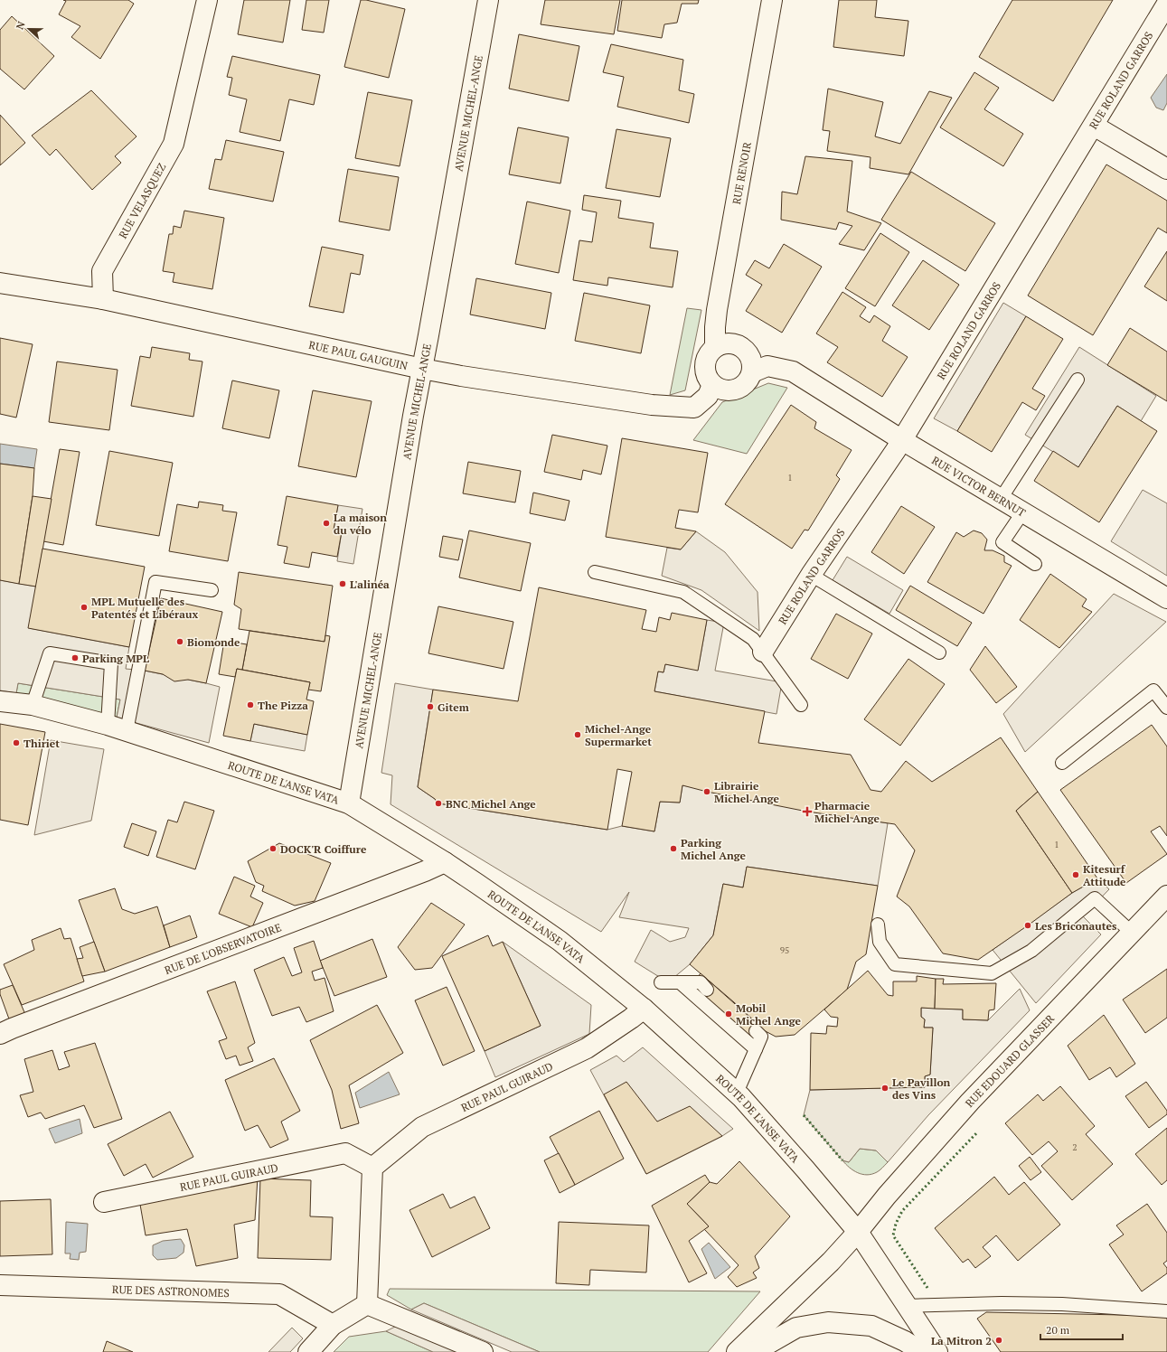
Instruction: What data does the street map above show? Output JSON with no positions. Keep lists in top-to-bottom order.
{
  "streets": {
    "street": [
      "RUE ROLAND GARROS",
      "AVENUE MICHEL-ANGE",
      "RUE RENOIR",
      "RUE VELASQUEZ",
      "RUE PAUL GAUGUIN",
      "RUE VICTOR BERNUT",
      "ROUTE DE L'ANSE VATA",
      "RUE DE L'OBSERVATOIRE",
      "RUE EDOUARD GLASSER",
      "RUE PAUL GUIRAUD",
      "RUE DES ASTRONOMES"
    ]
  },
  "crossings": [
    ["RUE ROLAND GARROS", "RUE VICTOR BERNUT"],
    ["AVENUE MICHEL-ANGE", "RUE PAUL GAUGUIN"],
    ["AVENUE MICHEL-ANGE", "ROUTE DE L'ANSE VATA"],
    ["RUE RENOIR", "RUE PAUL GAUGUIN"],
    ["RUE RENOIR", "RUE VICTOR BERNUT"],
    ["RUE VELASQUEZ", "RUE PAUL GAUGUIN"],
    ["RUE PAUL GAUGUIN", "RUE VICTOR BERNUT"],
    ["ROUTE DE L'ANSE VATA", "RUE DE L'OBSERVATOIRE"],
    ["ROUTE DE L'ANSE VATA", "RUE EDOUARD GLASSER"],
    ["ROUTE DE L'ANSE VATA", "RUE PAUL GUIRAUD"]
  ],
  "places": {
    "other": [
      "La maison du vélo",
      "L'alinéa",
      "MPL Mutuelle des Patentés et Libéraux",
      "Biomonde",
      "Parking MPL",
      "The Pizza",
      "Gitem",
      "Michel-Ange Supermarket",
      "Thiriet",
      "Librairie Michel Ange",
      "BNC Michel Ange",
      "DOCK'R Coiffure",
      "Parking Michel Ange",
      "Kitesurf Attitude",
      "Les Briconautes",
      "Mobil Michel Ange",
      "Le Pavillon des Vins",
      "La Mitron 2"
    ],
    "health": ["Pharmacie Michel Ange"]
  },
  "house_numbers": [
    "1",
    "1",
    "95",
    "2"
  ],
  "scale_bar": "20 m",
  "north": "left"
}
